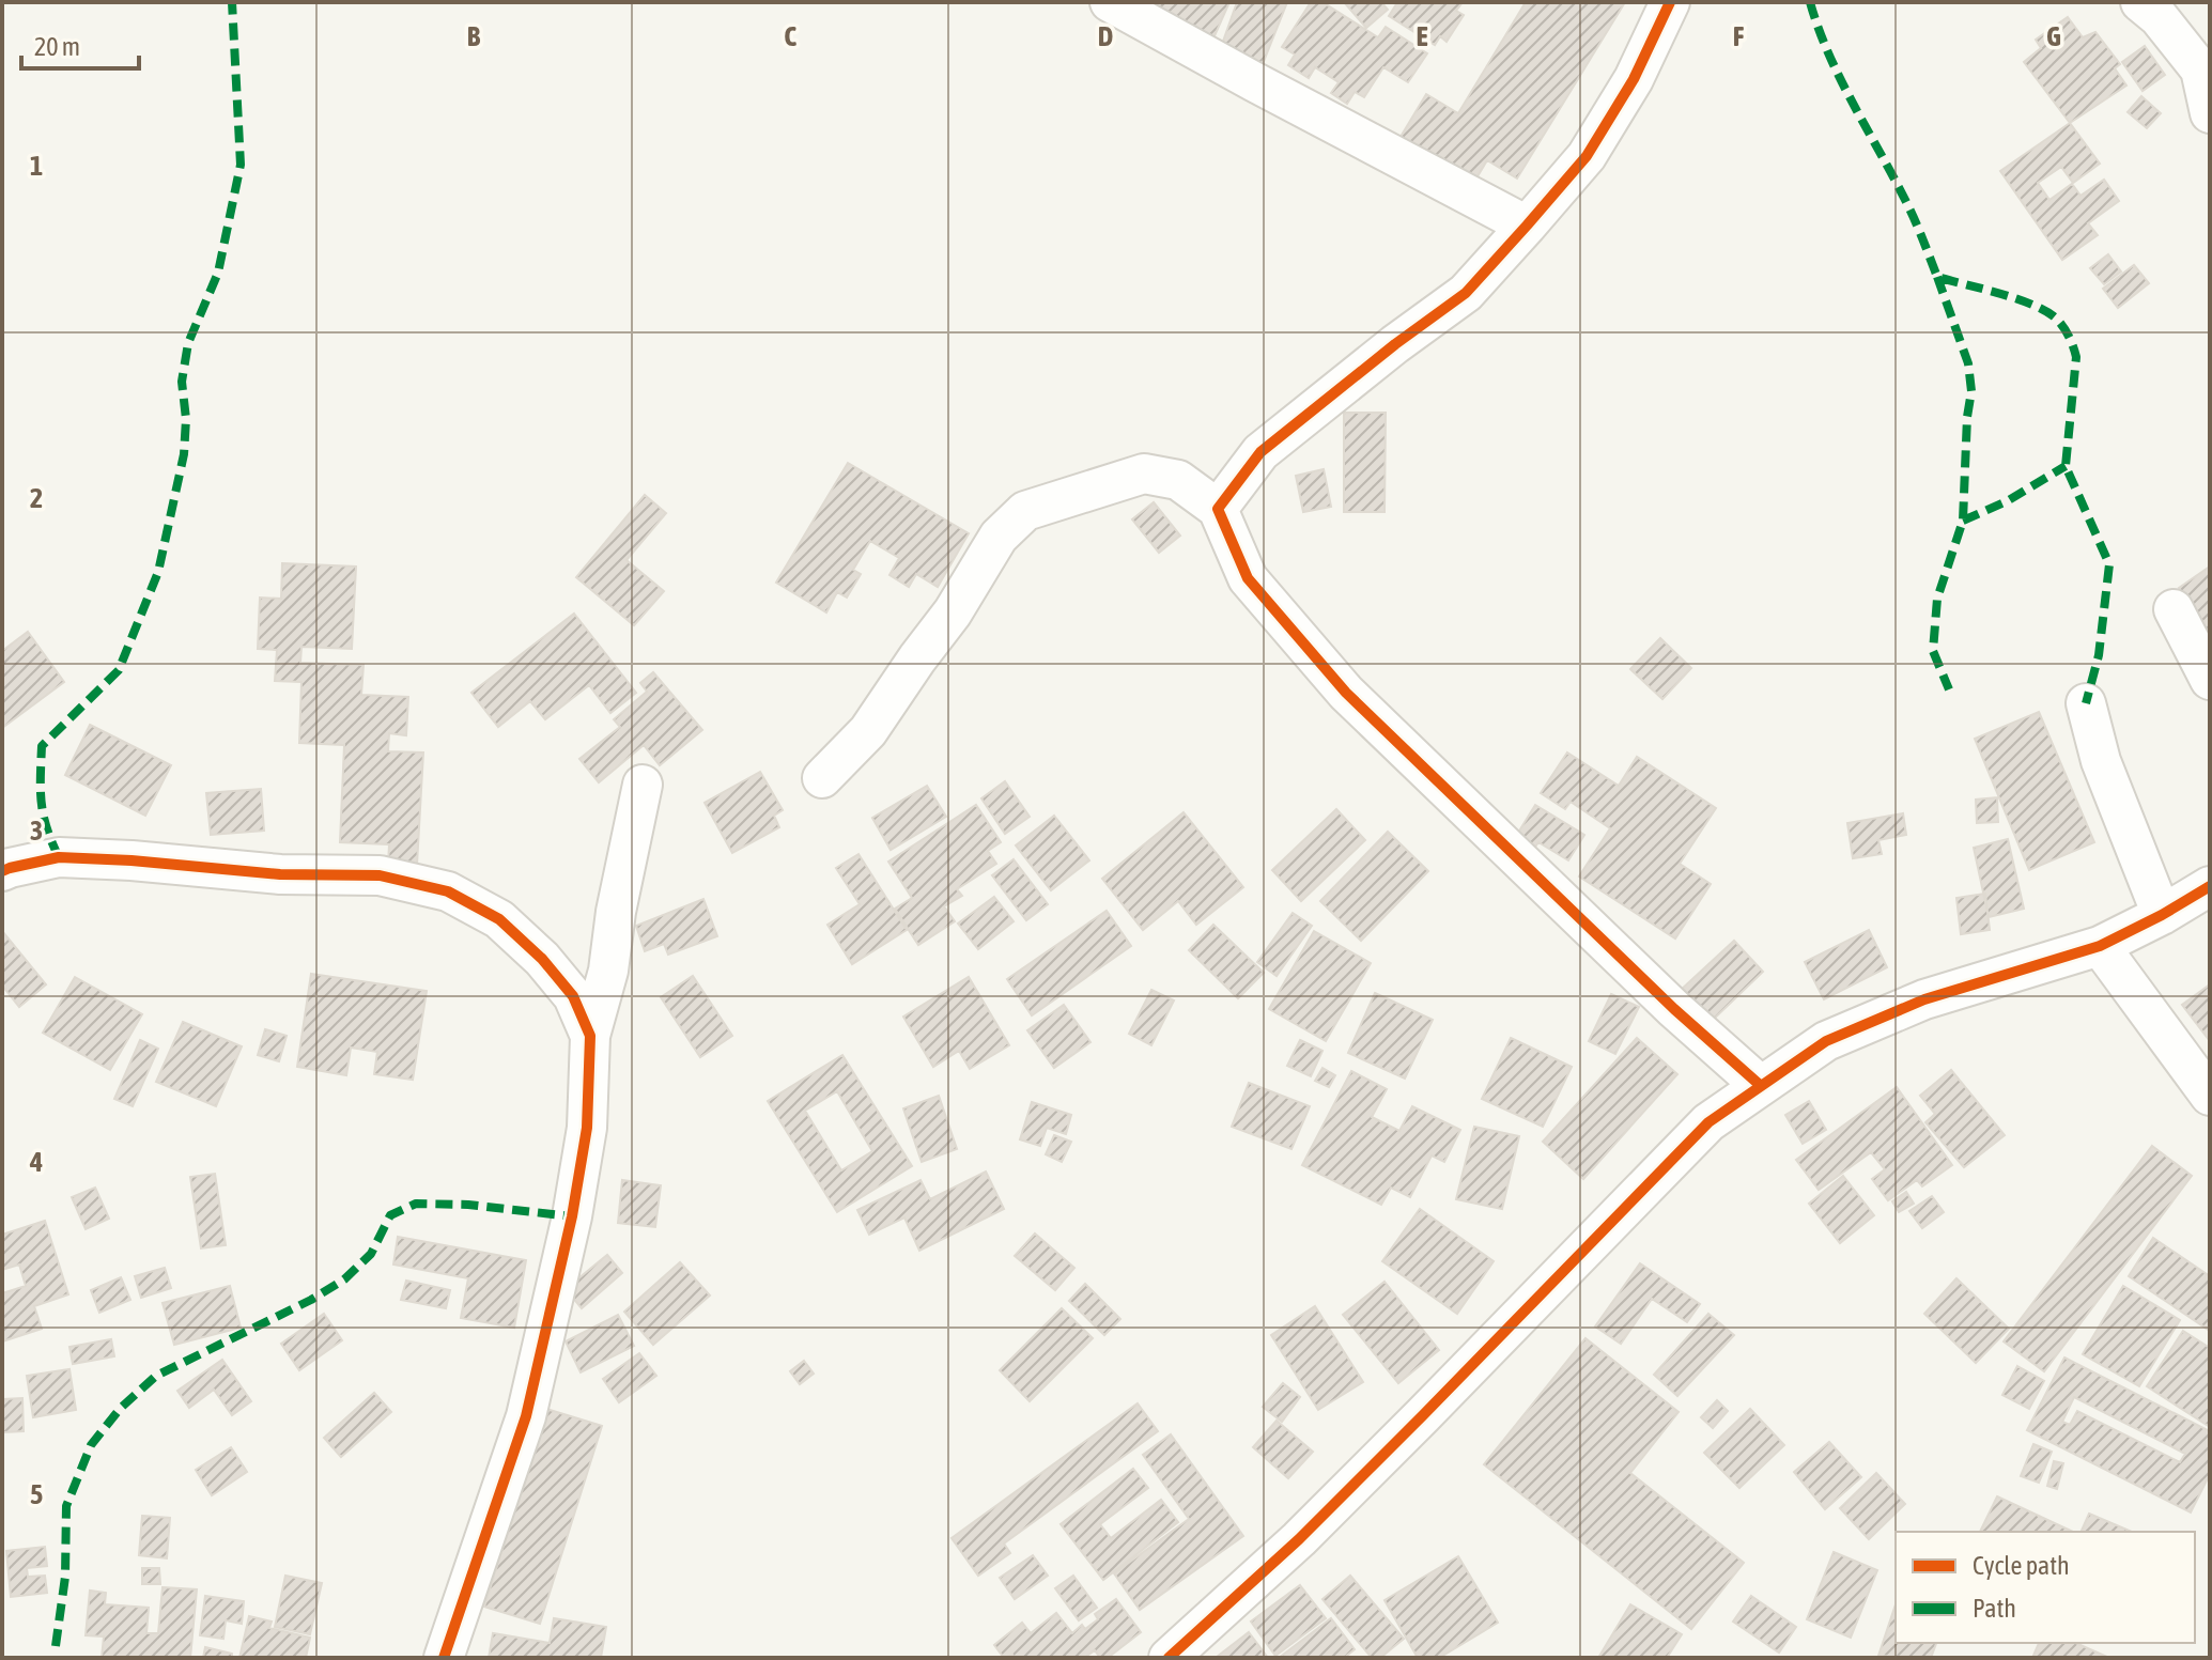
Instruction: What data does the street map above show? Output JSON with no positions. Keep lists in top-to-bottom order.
{
  "legend": ["Cycle path", "Path"],
  "scale_bar": "20 m",
  "grid": {
    "columns": [
      "B",
      "C",
      "D",
      "E",
      "F",
      "G"
    ],
    "rows": [
      "1",
      "2",
      "3",
      "4",
      "5"
    ]
  }
}
